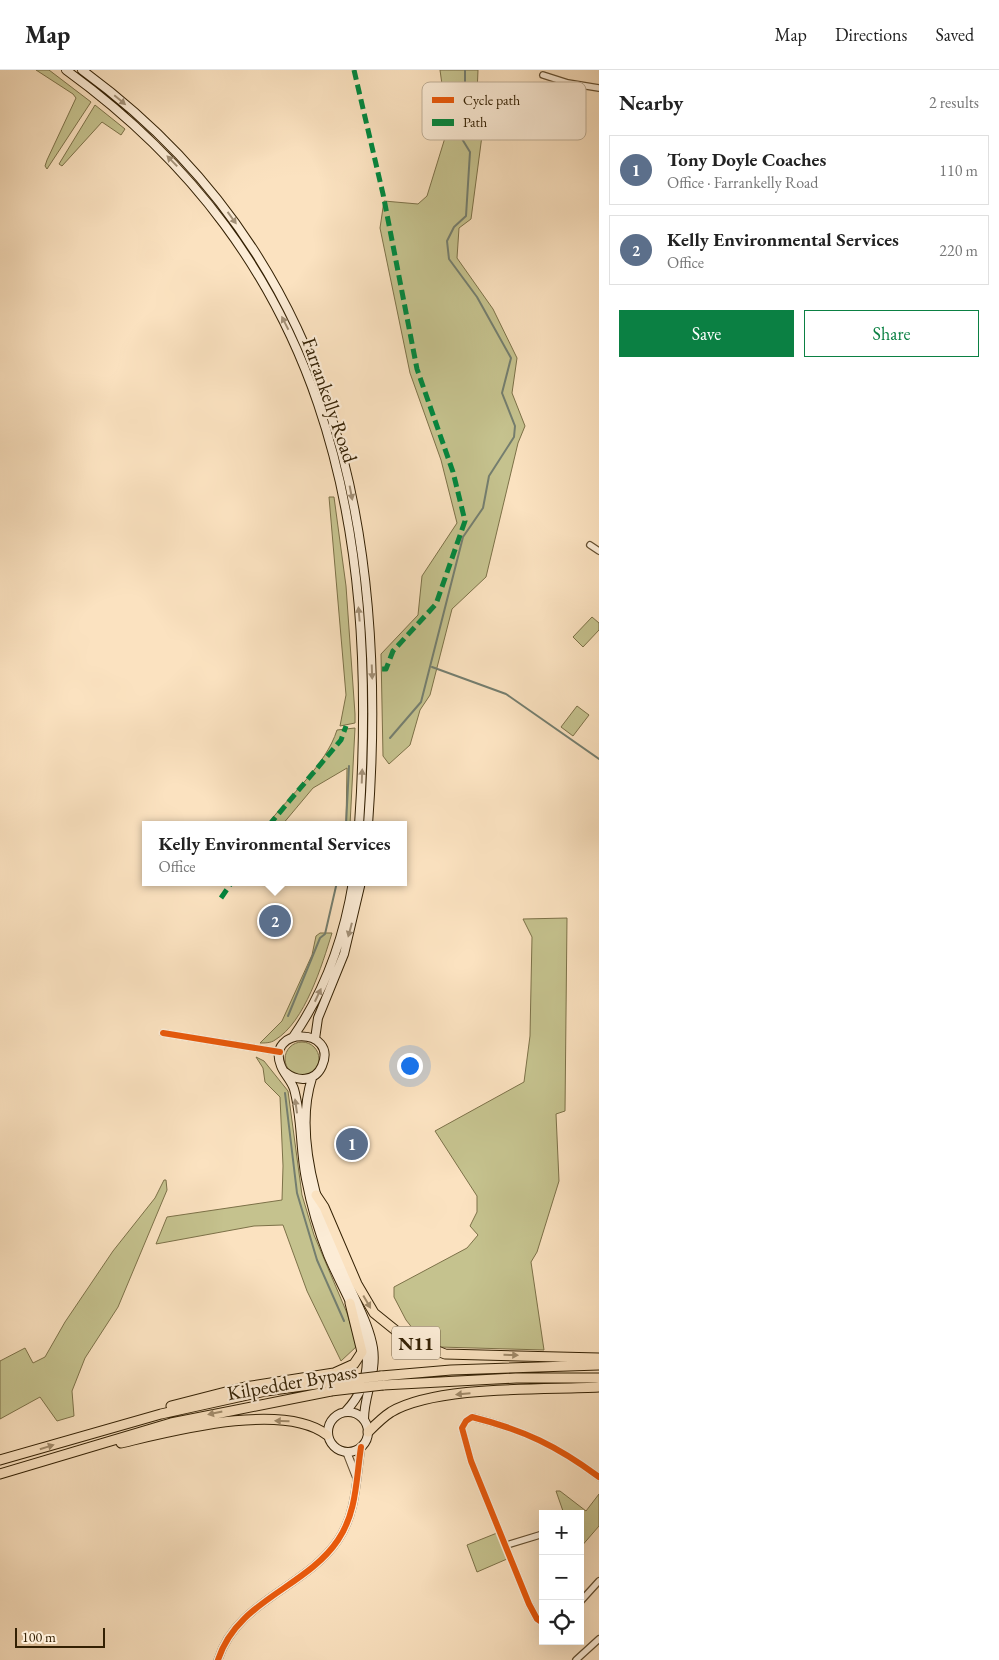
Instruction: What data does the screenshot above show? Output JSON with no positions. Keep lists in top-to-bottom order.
{
  "streets": {
    "highway": ["N11", "Kilpedder Bypass"],
    "main road": ["Farrankelly Road"]
  },
  "crossings": [
    ["N11", "Kilpedder Bypass"]
  ],
  "legend": ["Cycle path", "Path"],
  "scale_bar": "100 m",
  "page": {
    "header": "Map",
    "nav": ["Map", "Directions", "Saved"],
    "heading": ["Nearby", "2 results"],
    "list": [
      {
        "mark": "1",
        "name": "Tony Doyle Coaches",
        "note": "Office · Farrankelly Road",
        "value": "110 m"
      },
      {
        "mark": "2",
        "name": "Kelly Environmental Services",
        "note": "Office",
        "value": "220 m"
      }
    ],
    "buttons": ["Save", "Share"],
    "popup": ["Kelly Environmental Services", "Office"],
    "pins": ["2", "1"],
    "map_buttons": ["+", "−"],
    "scale": "100 m"
  }
}
